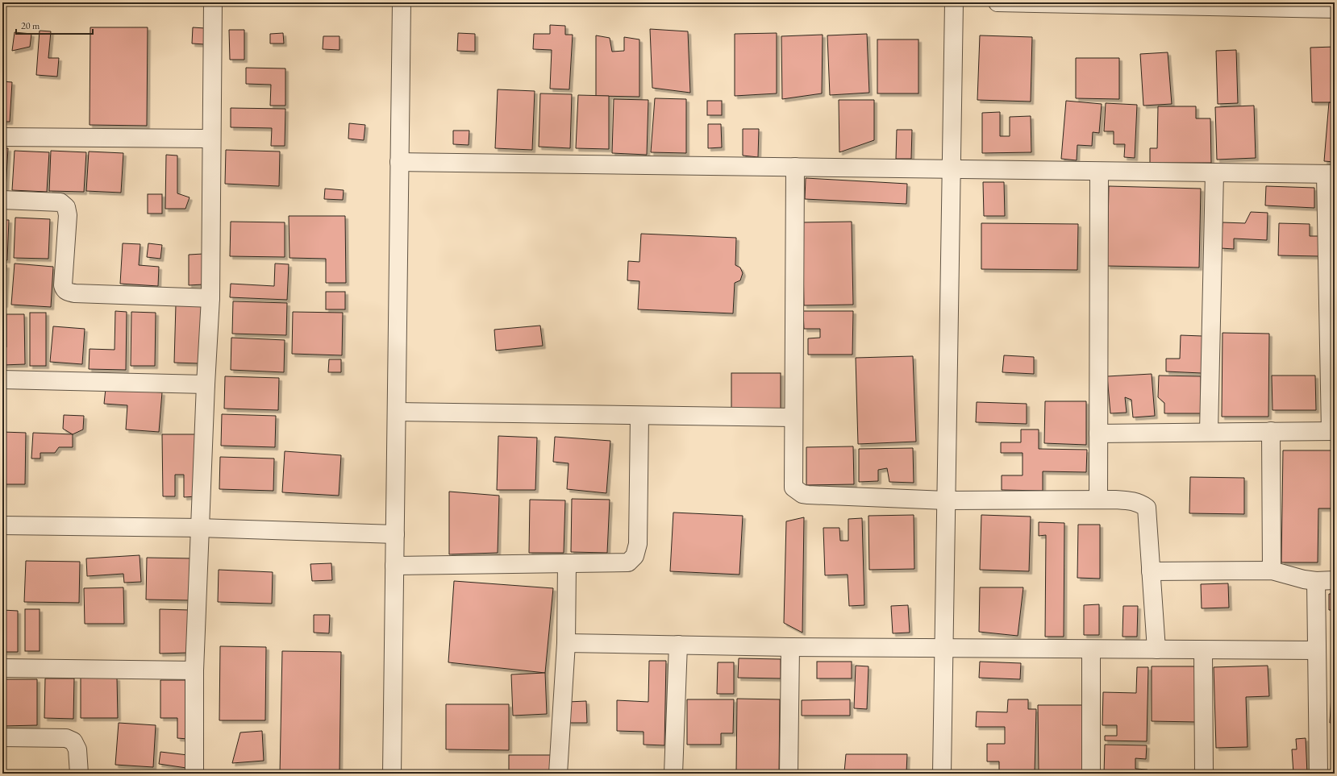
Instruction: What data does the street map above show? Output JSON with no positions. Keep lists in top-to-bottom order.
{
  "scale_bar": "20 m"
}
